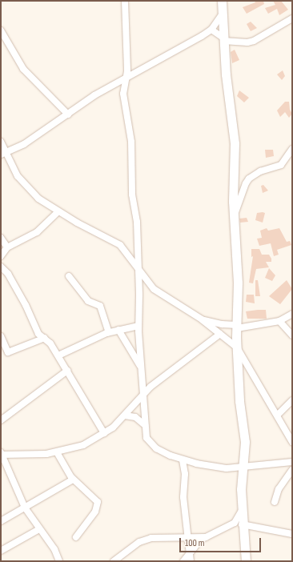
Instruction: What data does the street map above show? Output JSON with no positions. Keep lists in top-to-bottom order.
{
  "scale_bar": "100 m"
}
